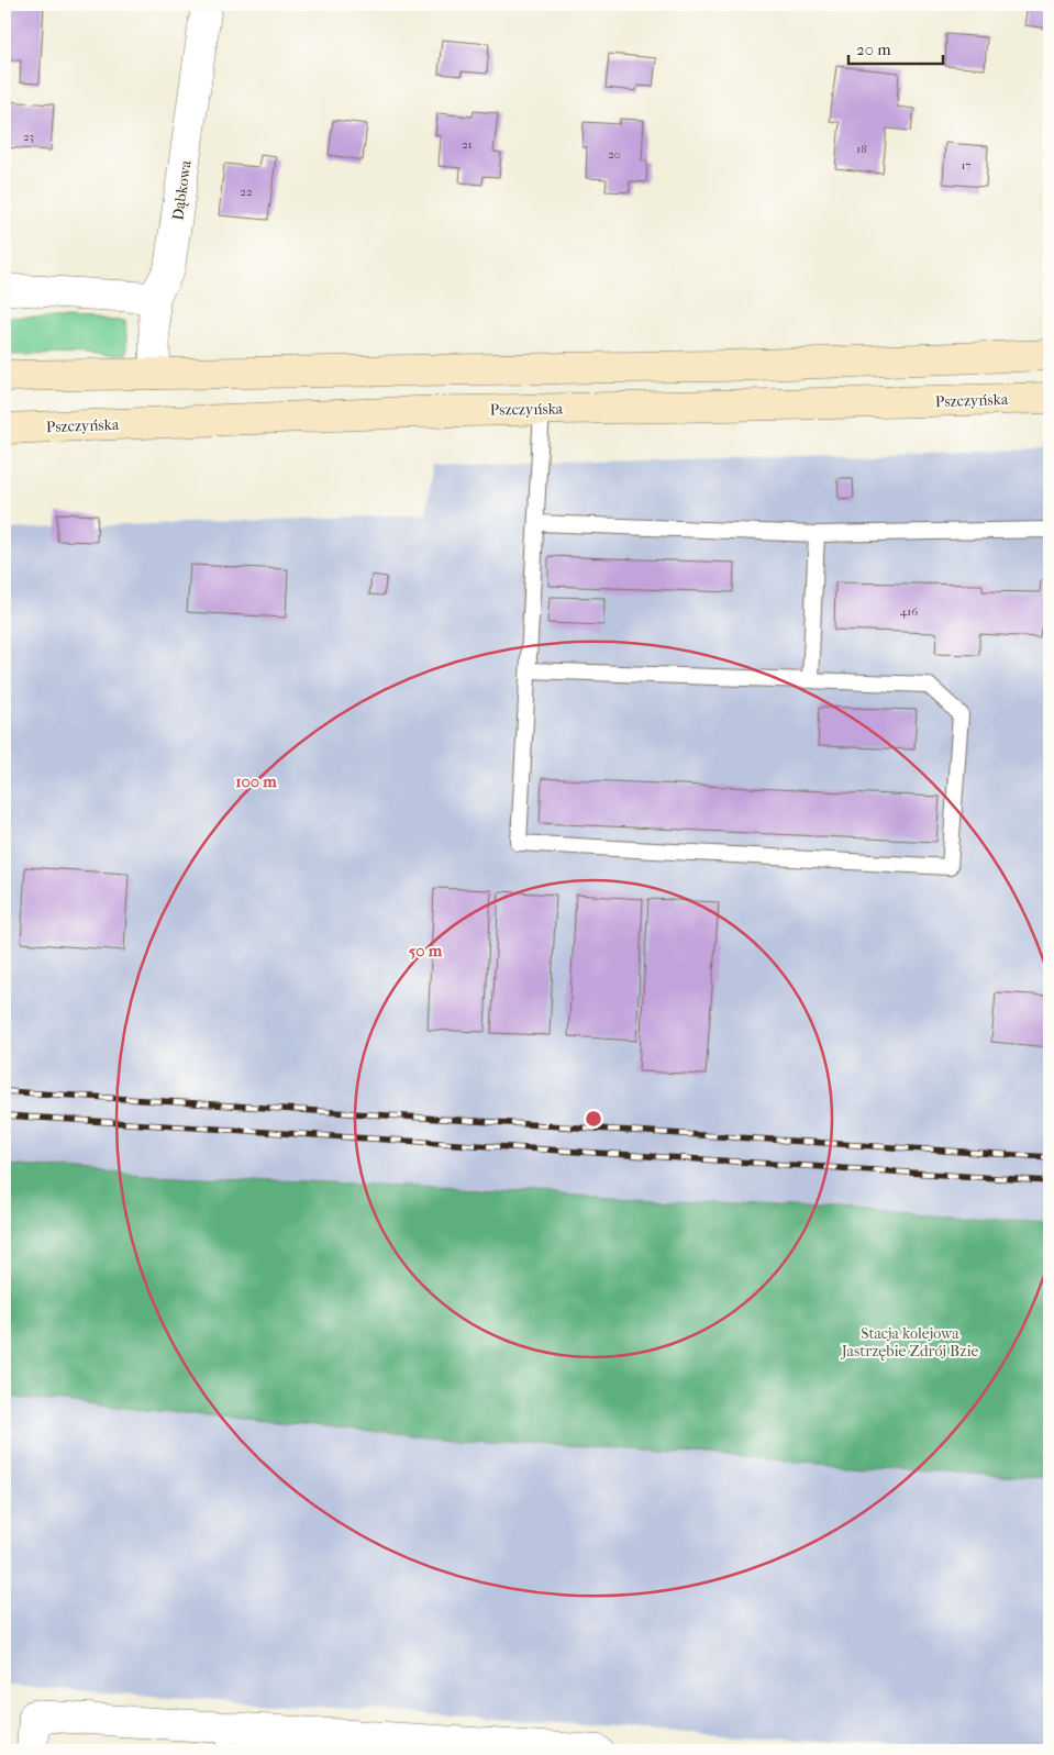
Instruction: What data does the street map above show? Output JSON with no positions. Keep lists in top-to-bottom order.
{
  "streets": {
    "main road": ["Pszczyńska"],
    "street": ["Dąbkowa"]
  },
  "parks": ["Stacja kolejowa Jastrzębie Zdrój Bzie"],
  "house_numbers": [
    "23",
    "21",
    "18",
    "20",
    "17",
    "22",
    "416"
  ],
  "scale_bar": "20 m",
  "rings": ["100 m", "50 m"]
}
